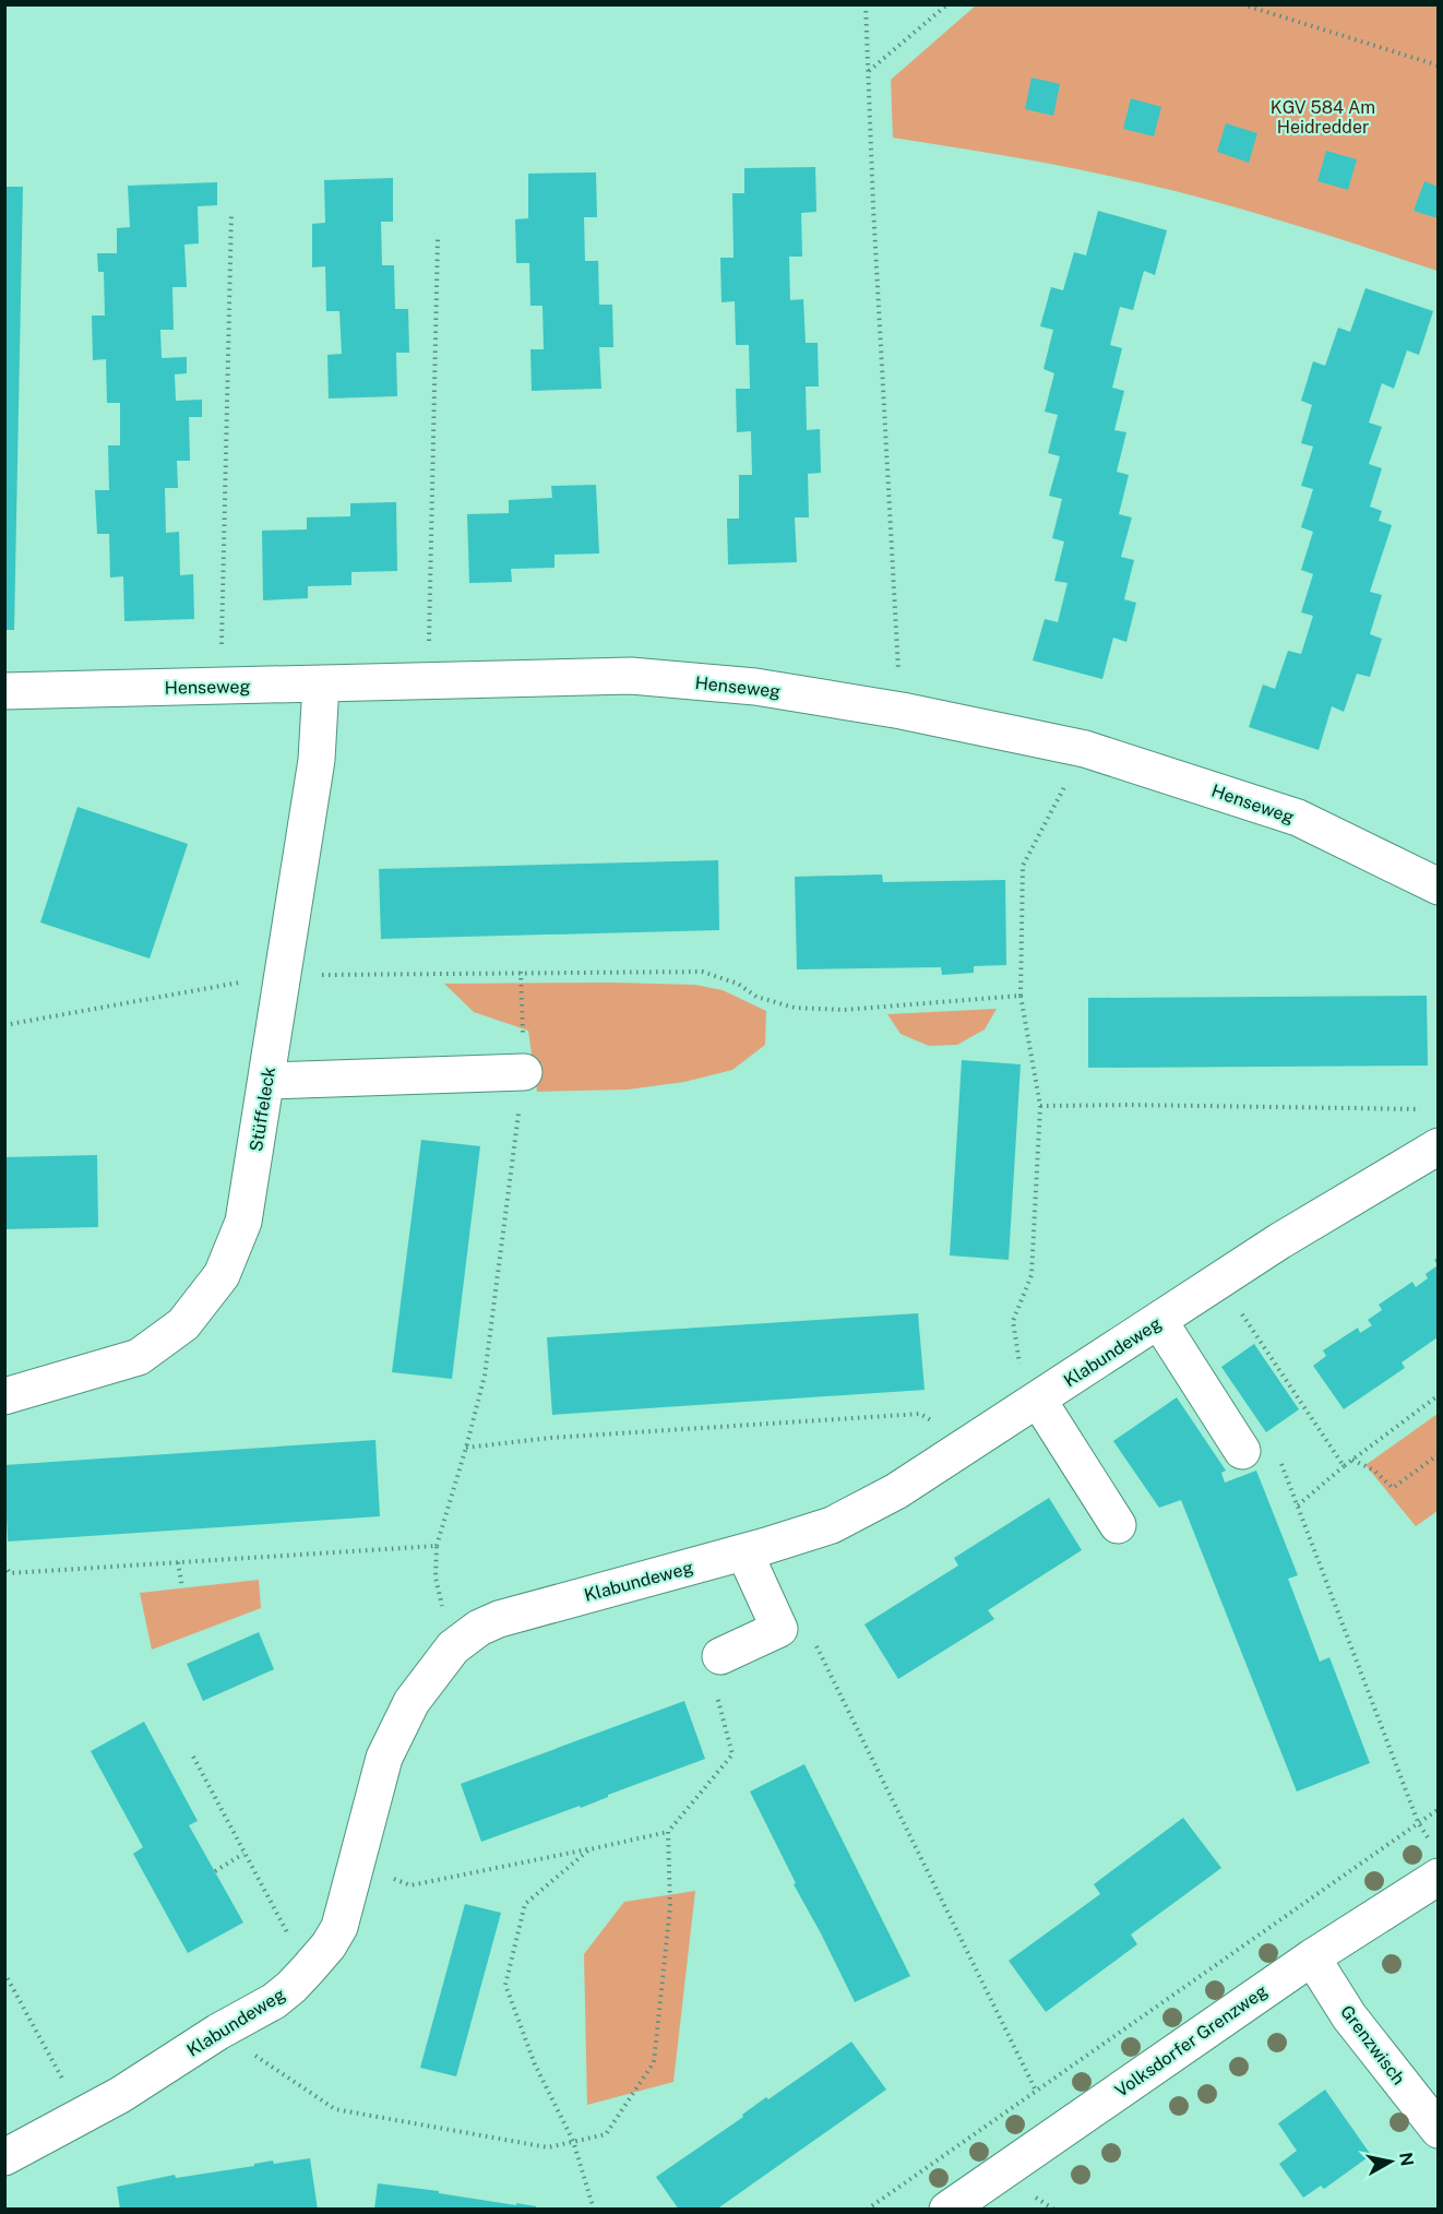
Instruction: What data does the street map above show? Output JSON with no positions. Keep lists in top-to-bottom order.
{
  "streets": {
    "street": [
      "Henseweg",
      "Stüffeleck",
      "Klabundeweg",
      "Volksdorfer Grenzweg",
      "Grenzwisch"
    ]
  },
  "crossings": [
    ["Henseweg", "Stüffeleck"],
    ["Volksdorfer Grenzweg", "Grenzwisch"]
  ],
  "parks": ["KGV 584 Am Heidredder"],
  "north": "right"
}
